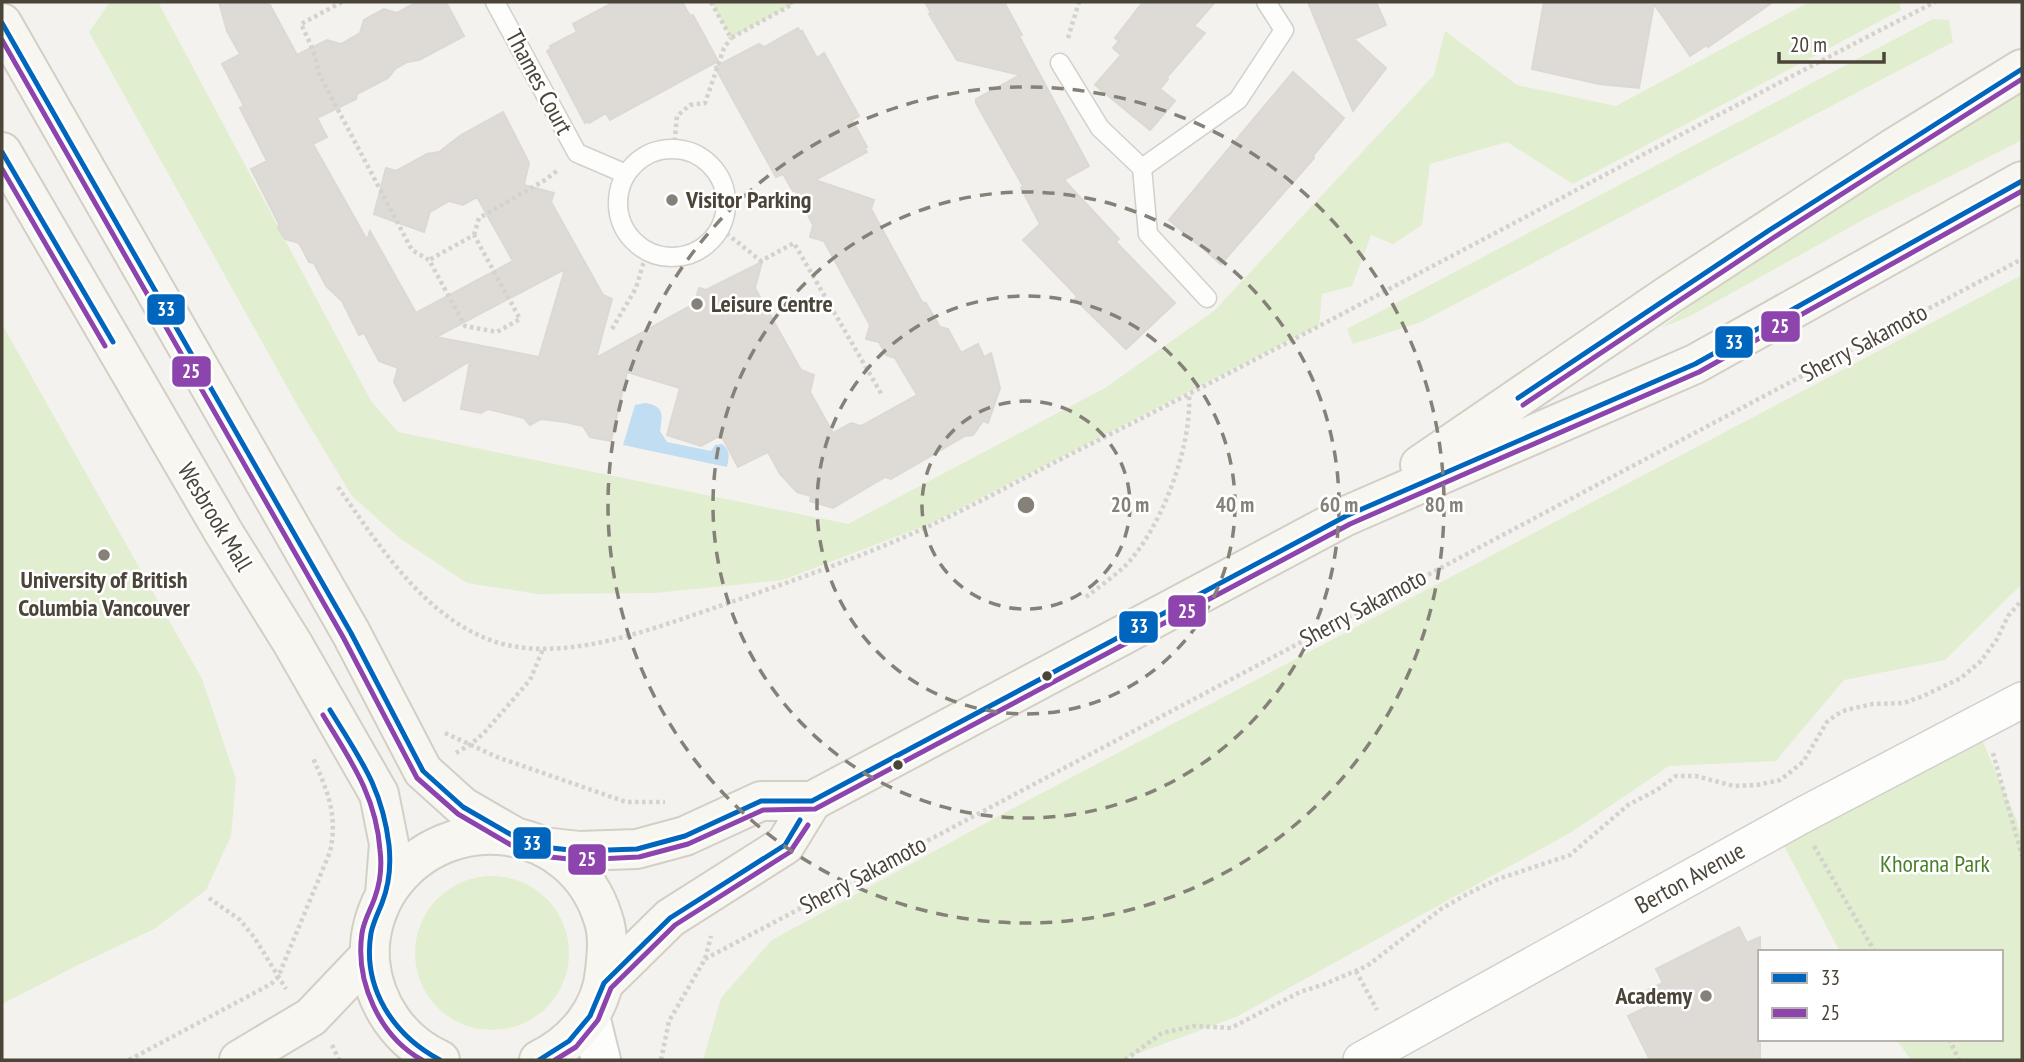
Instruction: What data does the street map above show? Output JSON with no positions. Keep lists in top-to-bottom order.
{
  "streets": {
    "main road": ["Wesbrook Mall"],
    "street": ["Berton Avenue"],
    "lane": ["Thames Court"],
    "path": ["Sherry Sakamoto"]
  },
  "parks": ["Khorana Park"],
  "places": [
    "Visitor Parking",
    "Leisure Centre",
    "University of British Columbia Vancouver",
    "Academy"
  ],
  "lines": ["transit line 33", "transit line 25"],
  "legend": ["33", "25"],
  "scale_bar": "20 m",
  "rings": [
    "20 m",
    "40 m",
    "60 m",
    "80 m"
  ]
}
